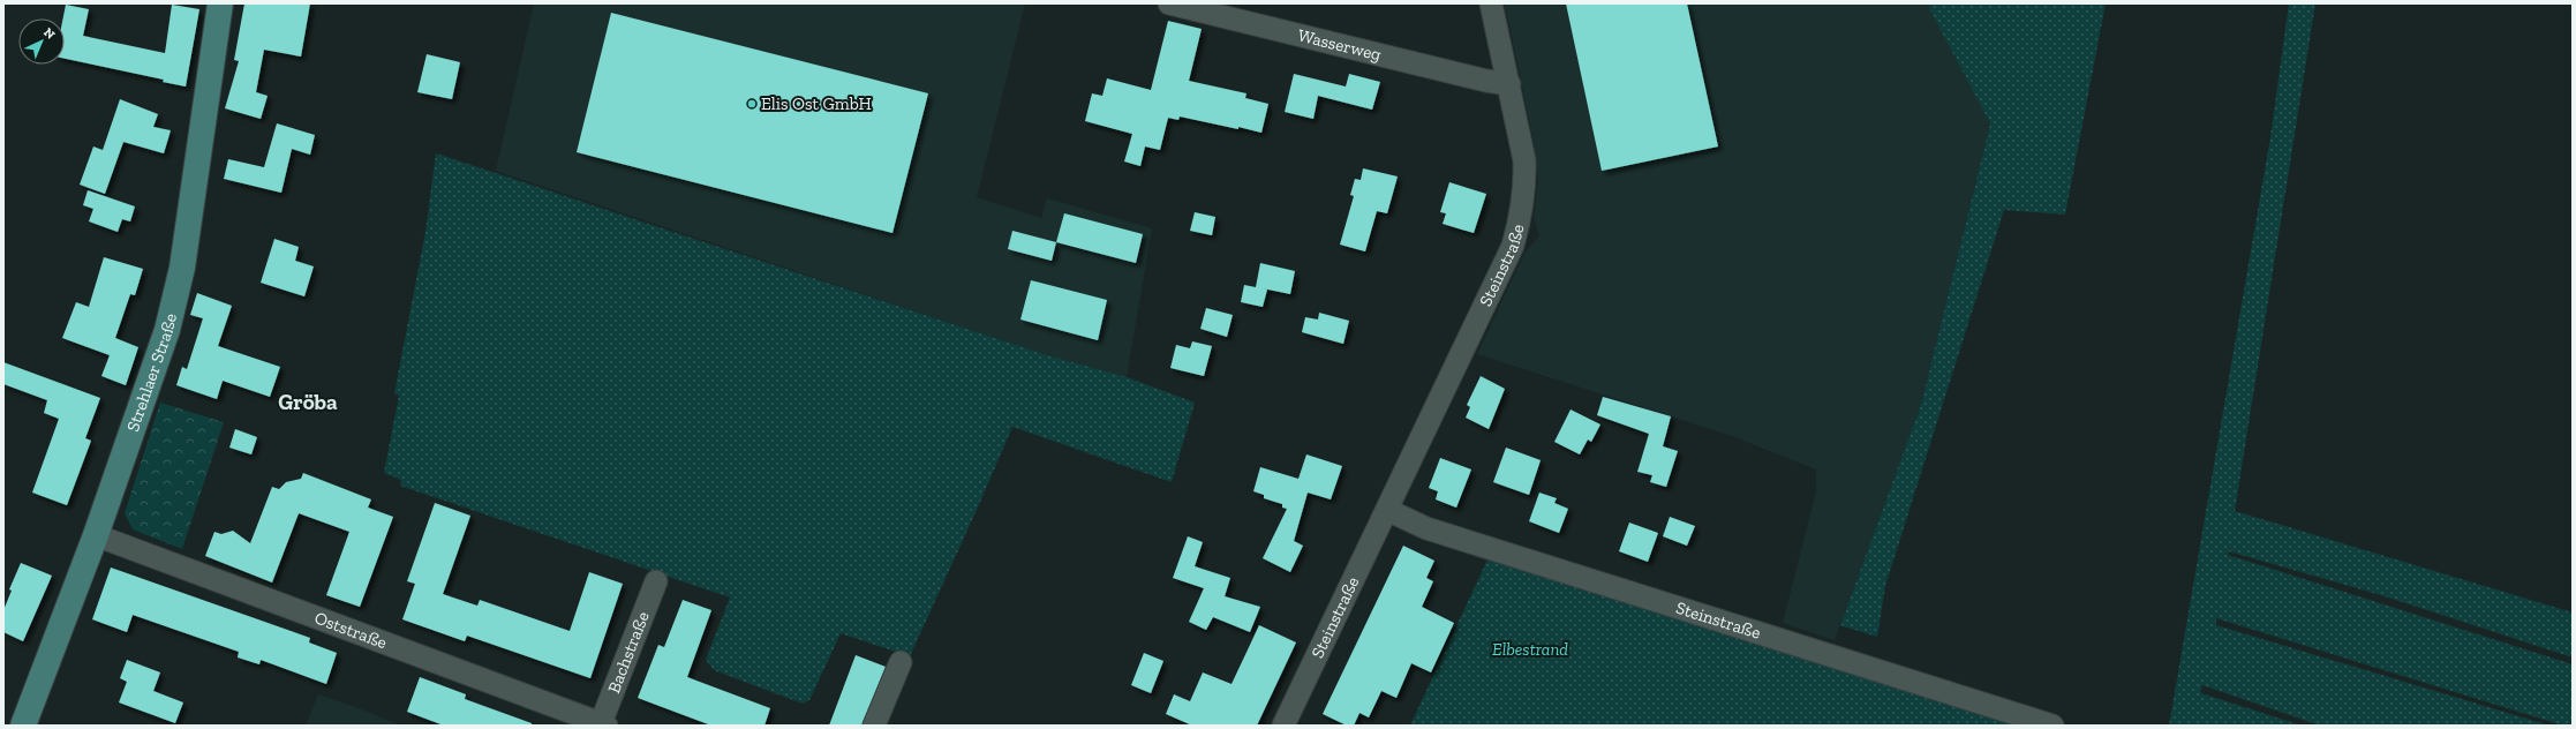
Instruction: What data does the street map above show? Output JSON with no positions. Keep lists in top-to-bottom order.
{
  "streets": {
    "main road": ["Strehlaer Straße"],
    "street": [
      "Wasserweg",
      "Steinstraße",
      "Oststraße",
      "Bachstraße"
    ]
  },
  "crossings": [
    ["Wasserweg", "Steinstraße"],
    ["Strehlaer Straße", "Oststraße"],
    ["Oststraße", "Bachstraße"]
  ],
  "districts": ["Gröba"],
  "parks": ["Elbestrand"],
  "places": ["Elis Ost GmbH"],
  "north": "top right"
}
